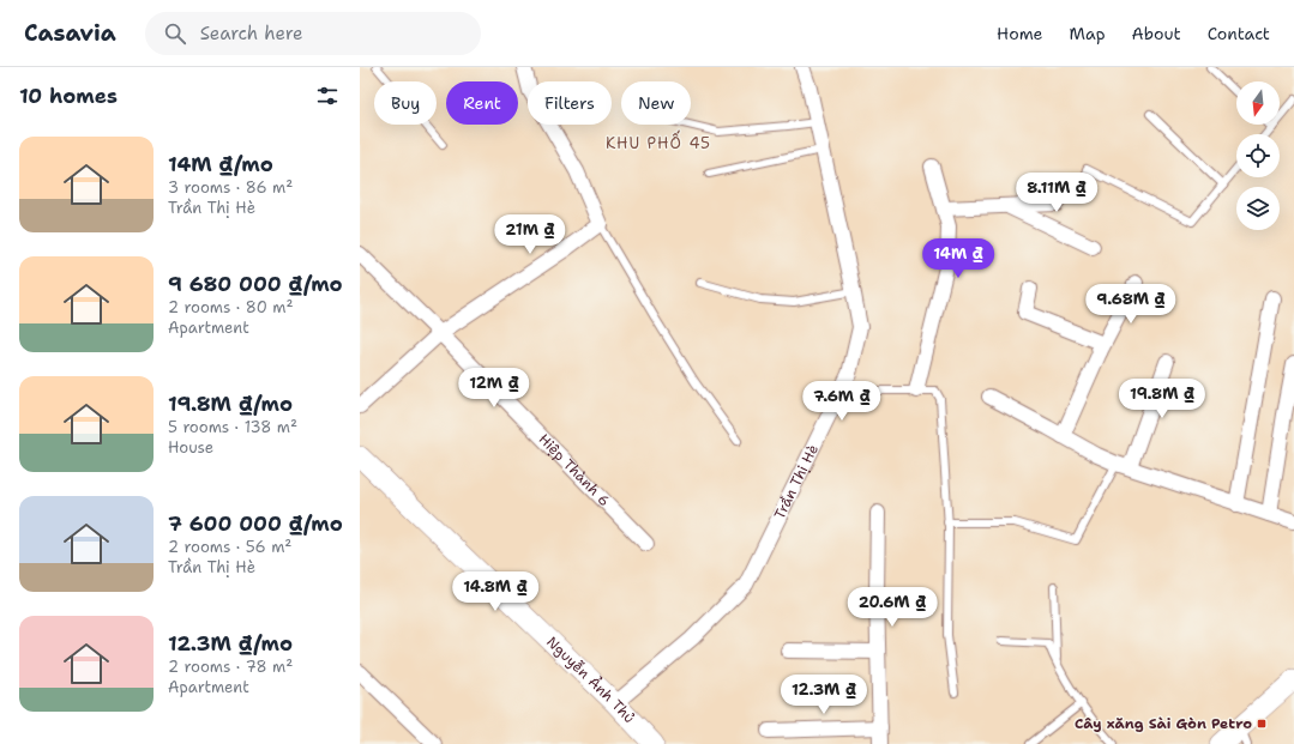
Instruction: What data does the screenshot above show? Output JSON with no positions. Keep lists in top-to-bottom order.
{
  "streets": {
    "main road": ["Nguyễn Ảnh Thủ"],
    "street": ["Hiệp Thành 6", "Trần Thị Hè"]
  },
  "crossings": [
    ["Trần Thị Hè", "Nguyễn Ảnh Thủ"]
  ],
  "districts": ["KHU PHỐ 45"],
  "places": {
    "transit": ["Cây xăng Sài Gòn Petro"]
  },
  "north": "bottom",
  "page": {
    "header": "Casavia",
    "search": "Search here",
    "nav": [
      "Home",
      "Map",
      "About",
      "Contact"
    ],
    "heading": "10 homes",
    "chip": [
      "Buy",
      "Rent",
      "Filters",
      "New"
    ],
    "list": [
      {
        "name": "14M ₫/mo",
        "note": "3 rooms · 86 m² · Trần Thị Hè"
      },
      {
        "name": "9 680 000 ₫/mo",
        "note": "2 rooms · 80 m² · Apartment"
      },
      {
        "name": "19.8M ₫/mo",
        "note": "5 rooms · 138 m² · House"
      },
      {
        "name": "7 600 000 ₫/mo",
        "note": "2 rooms · 56 m² · Trần Thị Hè"
      },
      {
        "name": "12.3M ₫/mo",
        "note": "2 rooms · 78 m² · Apartment"
      }
    ],
    "price": [
      "8.11M ₫",
      "21M ₫",
      "14M ₫",
      "9.68M ₫",
      "12M ₫",
      "19.8M ₫",
      "7.6M ₫",
      "14.8M ₫",
      "20.6M ₫",
      "12.3M ₫"
    ]
  }
}
